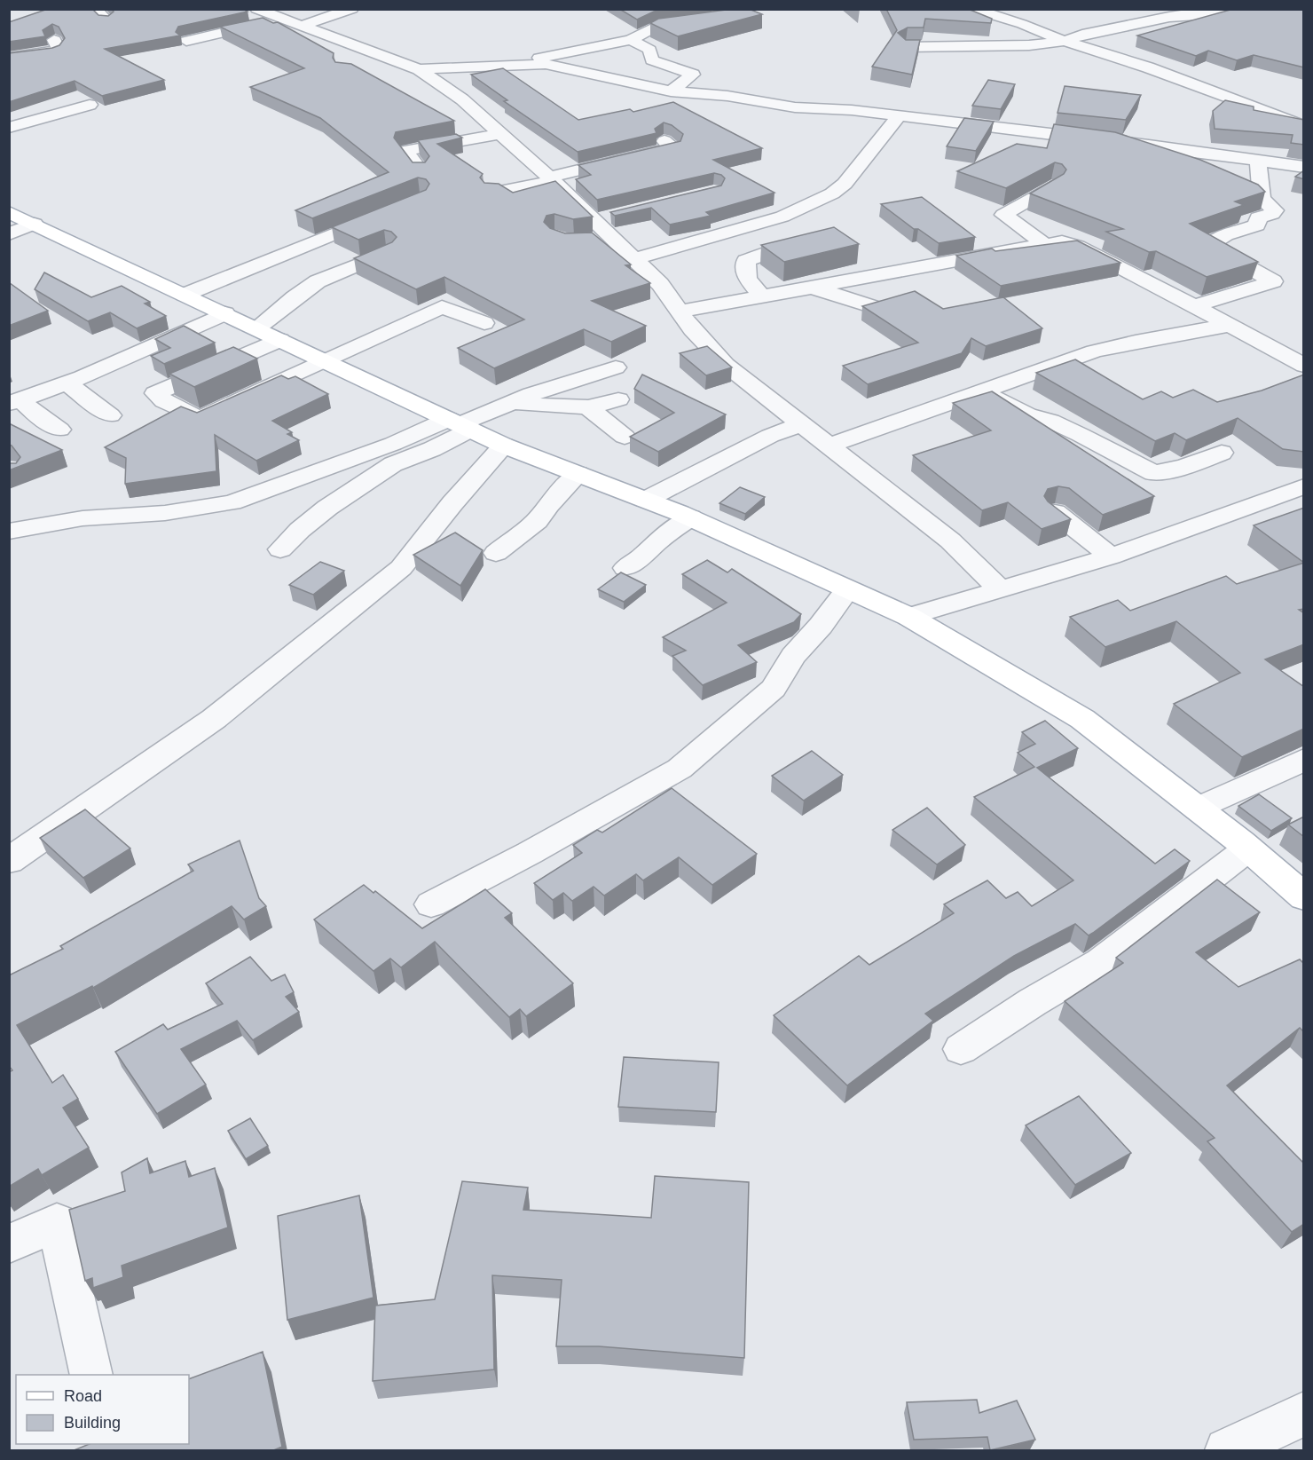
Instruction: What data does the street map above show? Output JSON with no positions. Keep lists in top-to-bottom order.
{
  "legend": ["Road", "Building"]
}
